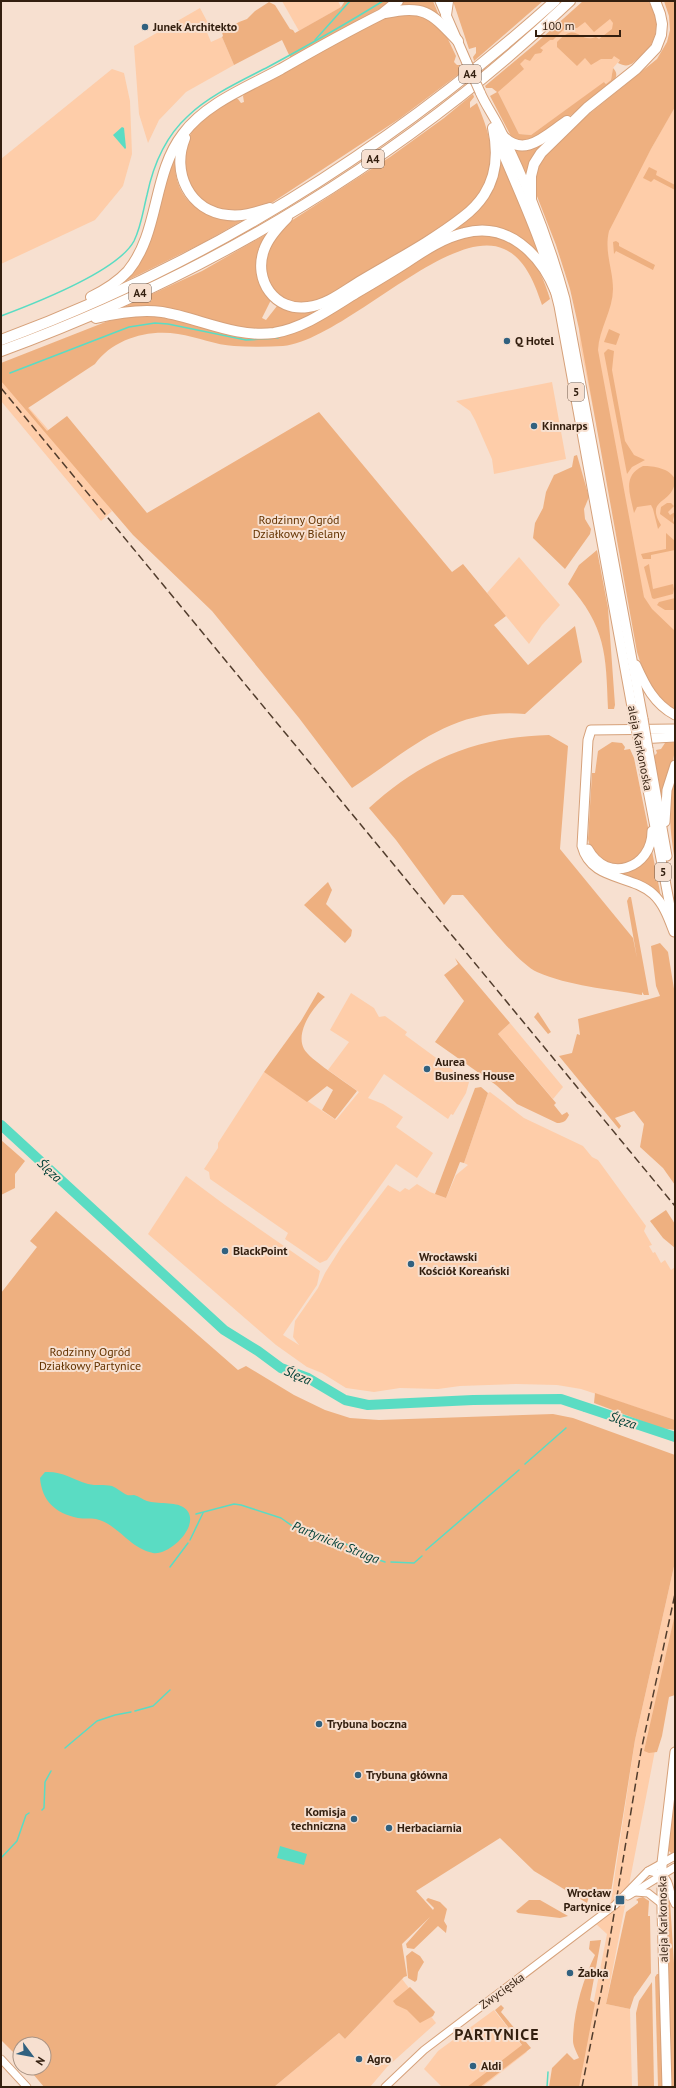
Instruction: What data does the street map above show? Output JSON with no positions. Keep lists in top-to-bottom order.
{
  "streets": {
    "highway": ["A4", "А4"],
    "main road": ["5", "aleja Karkonoska"],
    "street": ["Zwycięska"]
  },
  "crossings": [
    ["A4", "А4"],
    ["5", "aleja Karkonoska"],
    ["aleja Karkonoska", "Zwycięska"]
  ],
  "districts": ["PARTYNICE"],
  "water": ["Ślęza", "Partynicka Struga"],
  "parks": ["Rodzinny Ogród Działkowy Bielany", "Rodzinny Ogród Działkowy Partynice"],
  "places": {
    "other": [
      "Junek Architekto",
      "Q Hotel",
      "Kinnarps",
      "Aurea Business House",
      "BlackPoint",
      "Wrocławski Kościół Koreański",
      "Trybuna boczna",
      "Trybuna główna",
      "Komisja techniczna",
      "Herbaciarnia",
      "Żabka",
      "Agro",
      "Aldi"
    ],
    "transit": ["Wrocław Partynice"]
  },
  "scale_bar": "100 m",
  "north": "bottom right"
}
